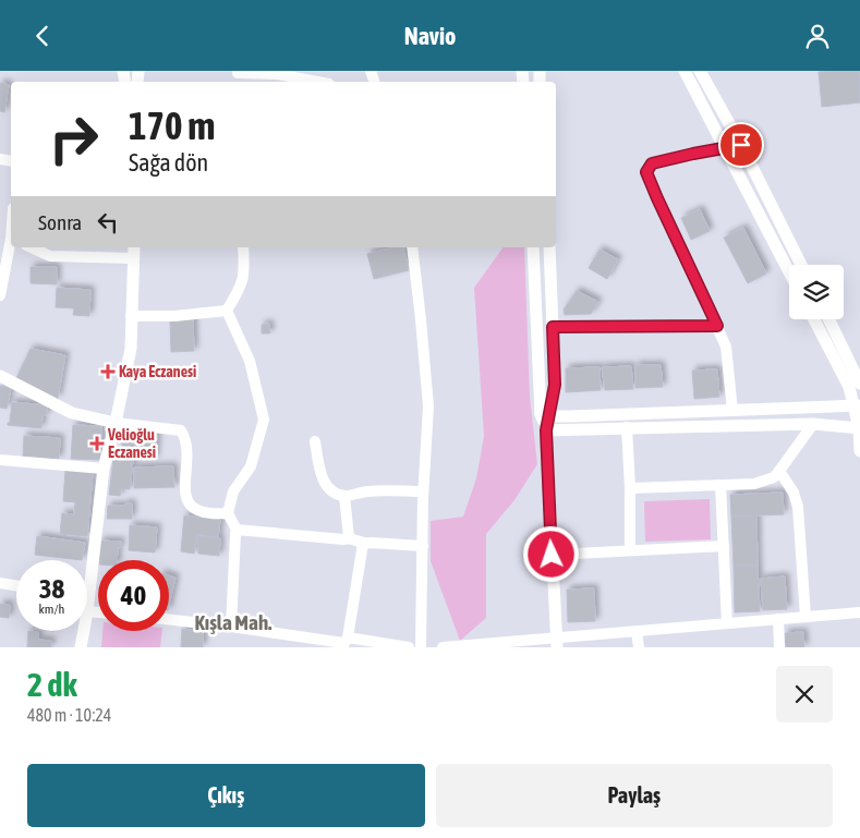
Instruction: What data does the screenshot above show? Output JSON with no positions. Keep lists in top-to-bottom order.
{
  "districts": ["Kışla Mah."],
  "places": {
    "health": ["Kaya Eczanesi", "Velioğlu Eczanesi"]
  },
  "page": {
    "header": "Navio",
    "turn": ["170 m", "Sağa dön"],
    "then": "Sonra",
    "speed": "38 km/h",
    "limit": "40",
    "heading": ["2 dk", "480 m · 10:24"],
    "buttons": ["Çıkış", "Paylaş"]
  }
}
